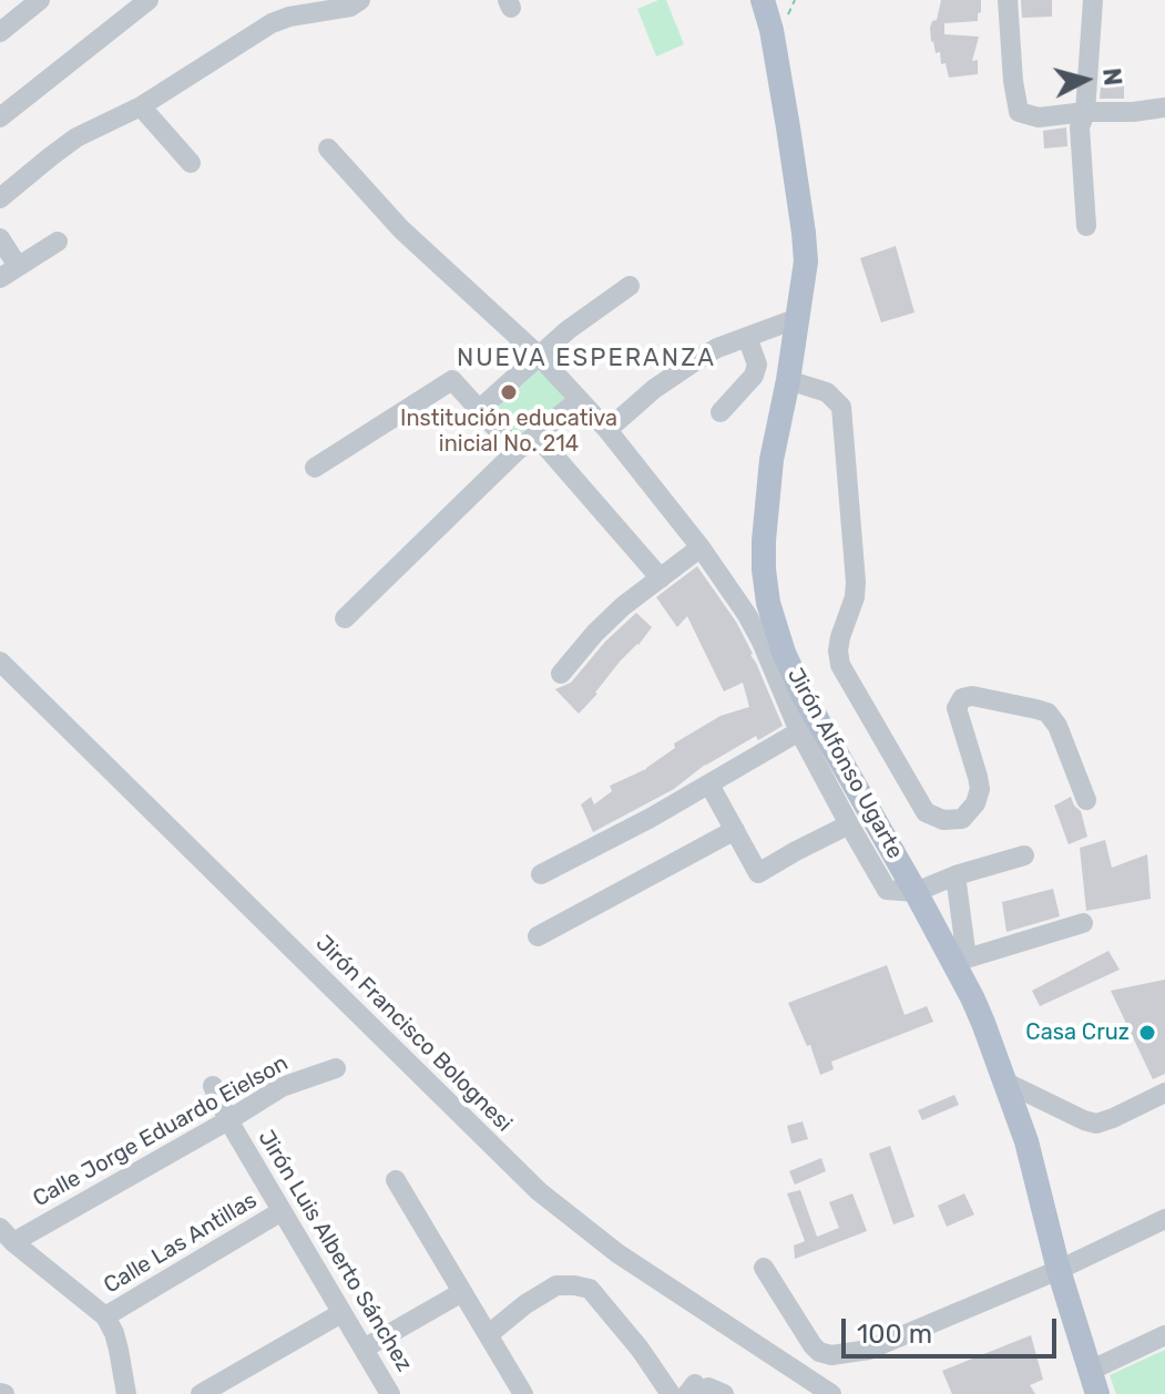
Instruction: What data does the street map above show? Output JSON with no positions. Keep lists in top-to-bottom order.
{
  "streets": {
    "main road": ["Jirón Alfonso Ugarte"],
    "street": [
      "Jirón Francisco Bolognesi",
      "Calle Jorge Eduardo Eielson",
      "Calle Las Antillas",
      "Jirón Luis Alberto Sánchez"
    ]
  },
  "crossings": [
    ["Calle Jorge Eduardo Eielson", "Jirón Luis Alberto Sánchez"],
    ["Calle Las Antillas", "Jirón Luis Alberto Sánchez"]
  ],
  "districts": ["NUEVA ESPERANZA"],
  "places": ["Institución educativa inicial No. 214", "Casa Cruz"],
  "scale_bar": "100 m",
  "north": "right"
}
